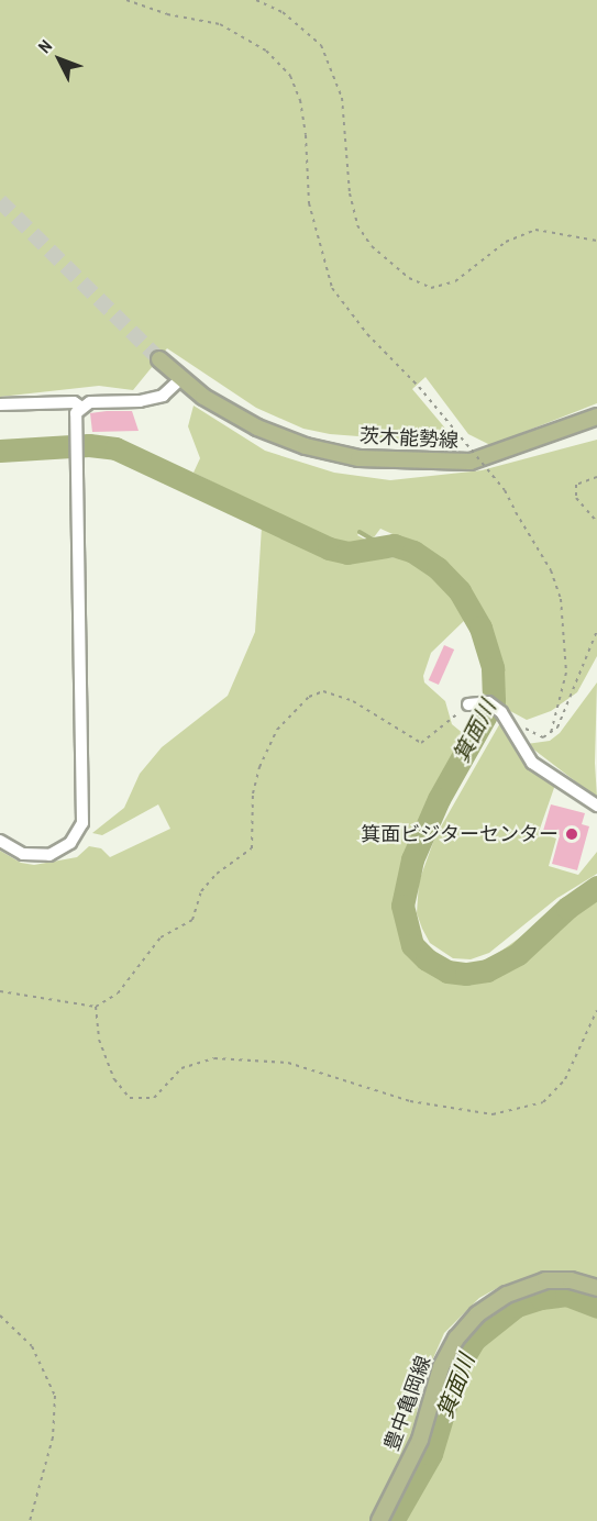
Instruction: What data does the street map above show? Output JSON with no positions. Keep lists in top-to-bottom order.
{
  "streets": {
    "main road": ["茨木能勢線", "豊中亀岡線"]
  },
  "water": ["箕面川"],
  "places": ["箕面ビジターセンター"],
  "north": "top left"
}
